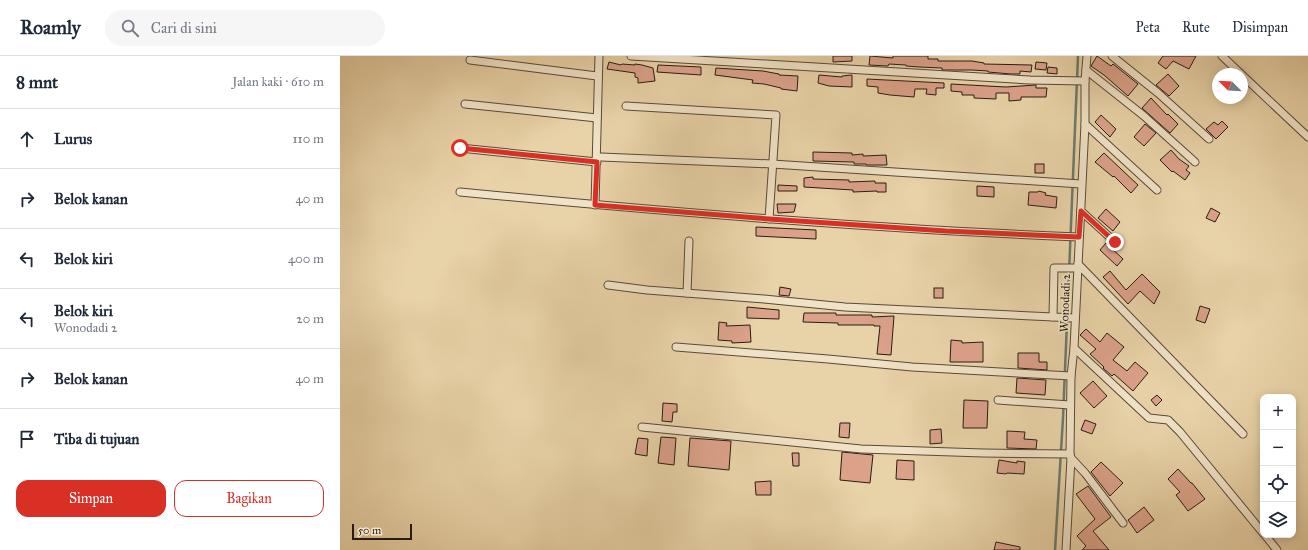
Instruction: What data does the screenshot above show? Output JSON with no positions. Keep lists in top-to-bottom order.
{
  "streets": {
    "street": ["Wonodadi 2"]
  },
  "scale_bar": "50 m",
  "north": "top left",
  "page": {
    "header": "Roamly",
    "search": "Cari di sini",
    "nav": ["Peta", "Rute", "Disimpan"],
    "heading": ["8 mnt", "Jalan kaki · 610 m"],
    "list": [
      ["Lurus", "110 m"],
      ["Belok kanan", "40 m"],
      ["Belok kiri", "400 m"],
      ["Belok kiri", "Wonodadi 2", "20 m"],
      ["Belok kanan", "40 m"],
      "Tiba di tujuan"
    ],
    "map_buttons": ["+", "−"],
    "buttons": ["Simpan", "Bagikan"],
    "scale": "50 m"
  }
}
